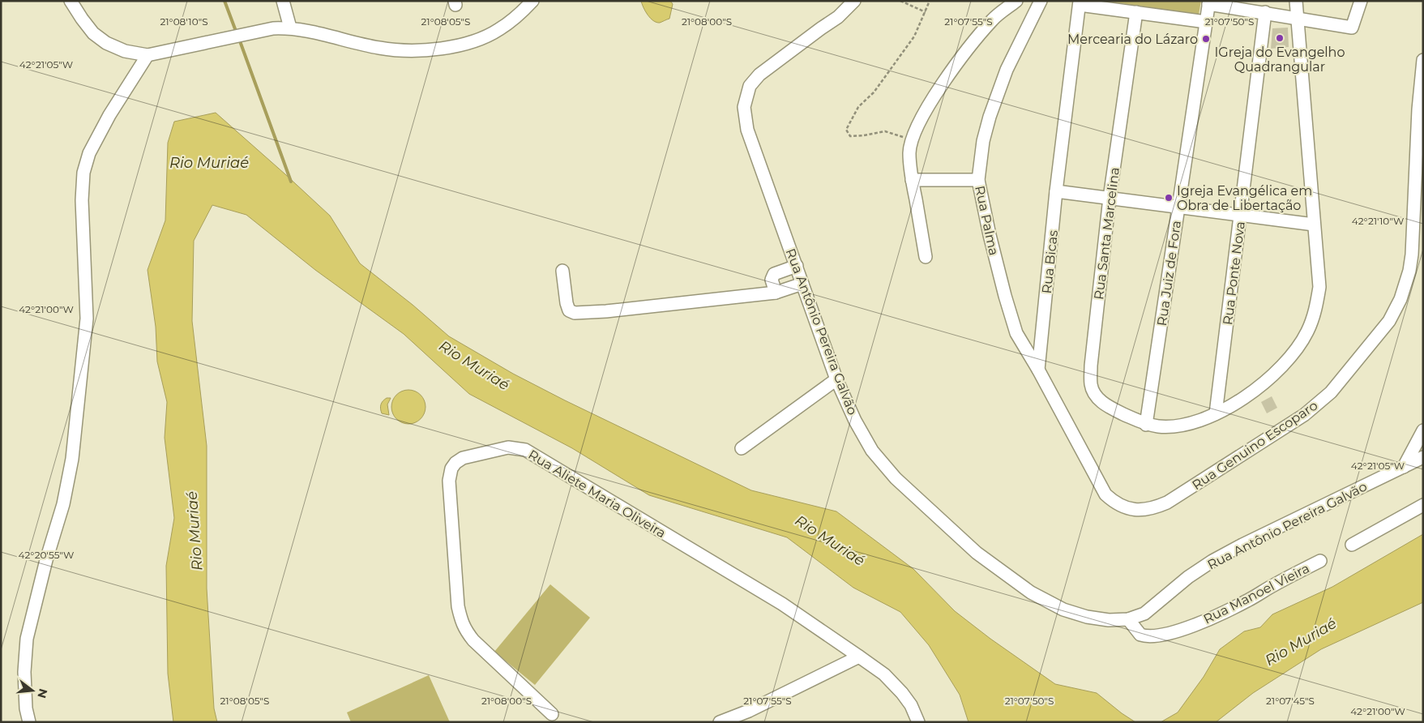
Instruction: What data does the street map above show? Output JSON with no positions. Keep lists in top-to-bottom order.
{
  "streets": {
    "street": [
      "Rua Palma",
      "Rua Santa Marcelina",
      "Rua Bicas",
      "Rua Juiz de Fora",
      "Rua Ponte Nova",
      "Rua Antônio Pereira Galvão",
      "Rua Genuino Escoparo",
      "Rua Aliete Maria Oliveira",
      "Rua Manoel Vieira"
    ]
  },
  "crossings": [
    ["Rua Palma", "Rua Bicas"],
    ["Rua Palma", "Rua Genuino Escoparo"],
    ["Rua Santa Marcelina", "Rua Juiz de Fora"],
    ["Rua Bicas", "Rua Genuino Escoparo"],
    ["Rua Antônio Pereira Galvão", "Rua Manoel Vieira"]
  ],
  "water": ["Rio Muriaé"],
  "places": ["IGreja do Evangelho Quadrangular", "Mercearia do Lázaro", "Igreja Evangélica em Obra de Libertação"],
  "north": "right",
  "coordinates": [
    "21°08'10\"S",
    "21°08'05\"S",
    "21°08'00\"S",
    "21°07'55\"S",
    "21°07'50\"S",
    "42°21'05\"W",
    "42°21'10\"W",
    "42°21'00\"W",
    "42°20'55\"W",
    "21°07'45\"S"
  ]
}
